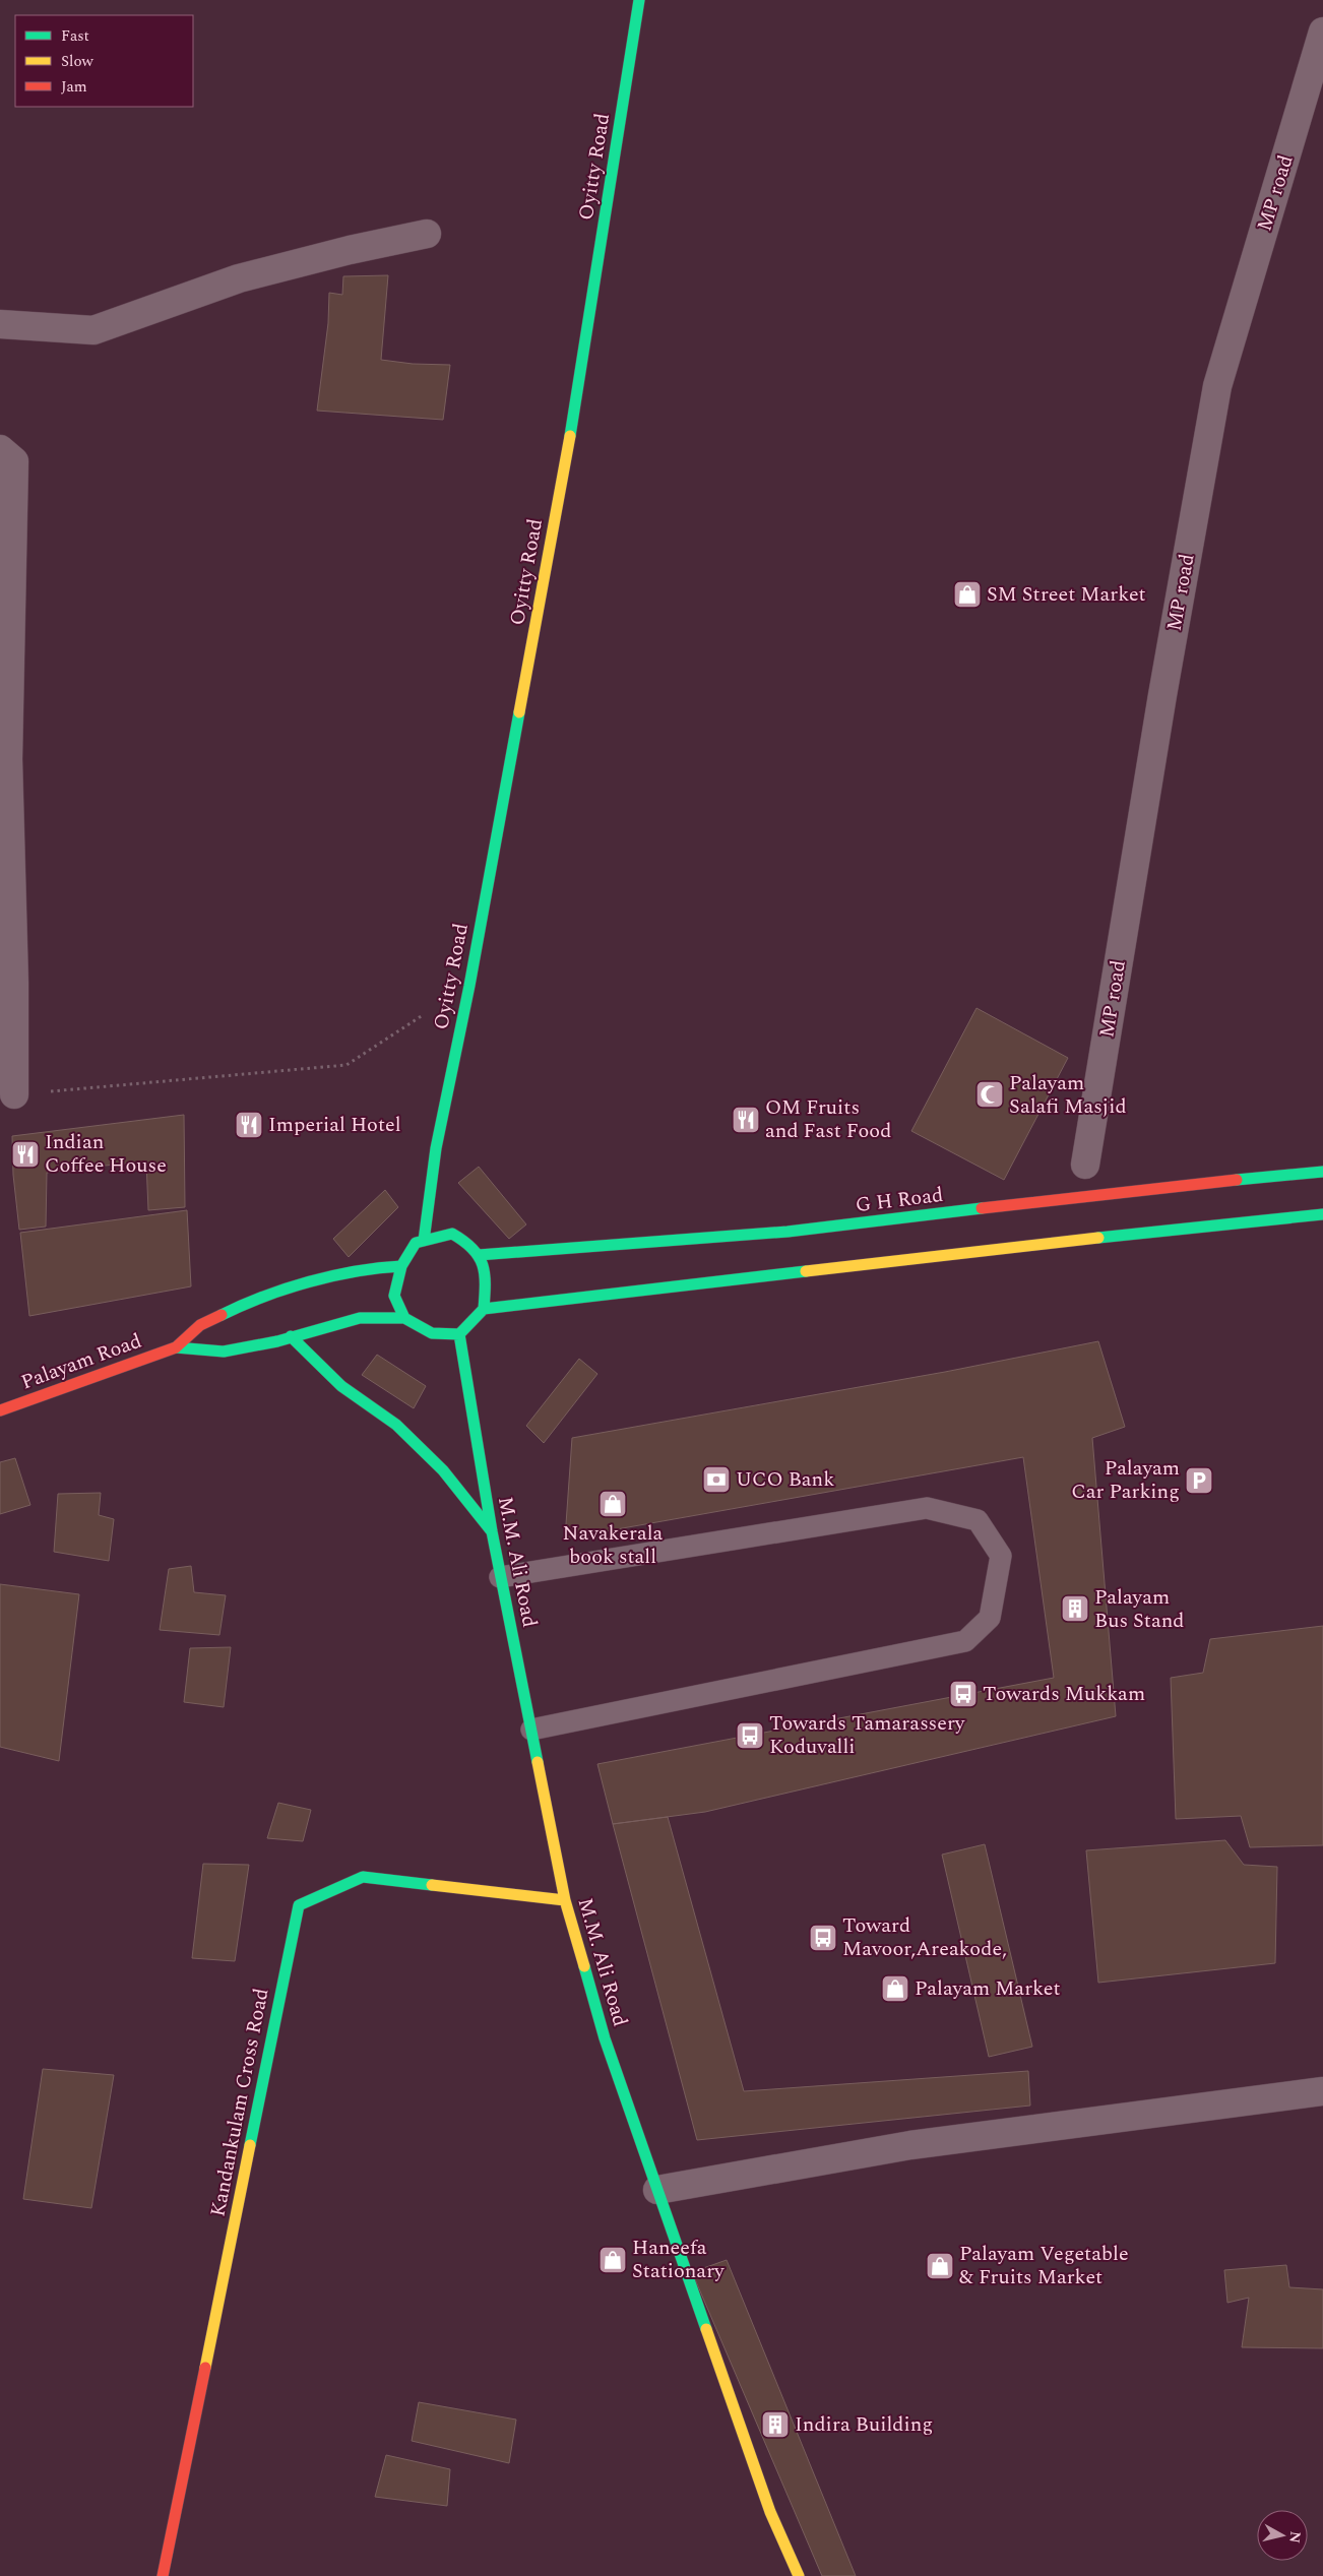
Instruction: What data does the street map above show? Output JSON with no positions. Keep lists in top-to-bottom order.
{
  "streets": {
    "main road": [
      "Oyitty Road",
      "G H Road",
      "Palayam Road",
      "M.M. Ali Road",
      "Kandankulam Cross Road"
    ],
    "street": ["MP road"]
  },
  "crossings": [
    ["Oyitty Road", "G H Road"],
    ["Oyitty Road", "M.M. Ali Road"],
    ["G H Road", "M.M. Ali Road"],
    ["M.M. Ali Road", "Kandankulam Cross Road"]
  ],
  "places": {
    "shop": [
      "SM Street Market",
      "Navakerala book stall",
      "Palayam Market",
      "Haneefa Stationary",
      "Palayam Vegetable & Fruits Market"
    ],
    "mosque": ["Palayam Salafi Masjid"],
    "restaurant": ["OM Fruits and Fast Food", "Imperial Hotel", "Indian Coffee House"],
    "bank": ["UCO Bank"],
    "parking": ["Palayam Car Parking"],
    "building": ["Palayam Bus Stand", "Indira Building"],
    "bus stop": ["Towards Mukkam", "Towards Tamarassery Koduvalli", "Toward Mavoor,Areakode,"]
  },
  "legend": ["Fast", "Slow", "Jam"],
  "north": "right"
}
